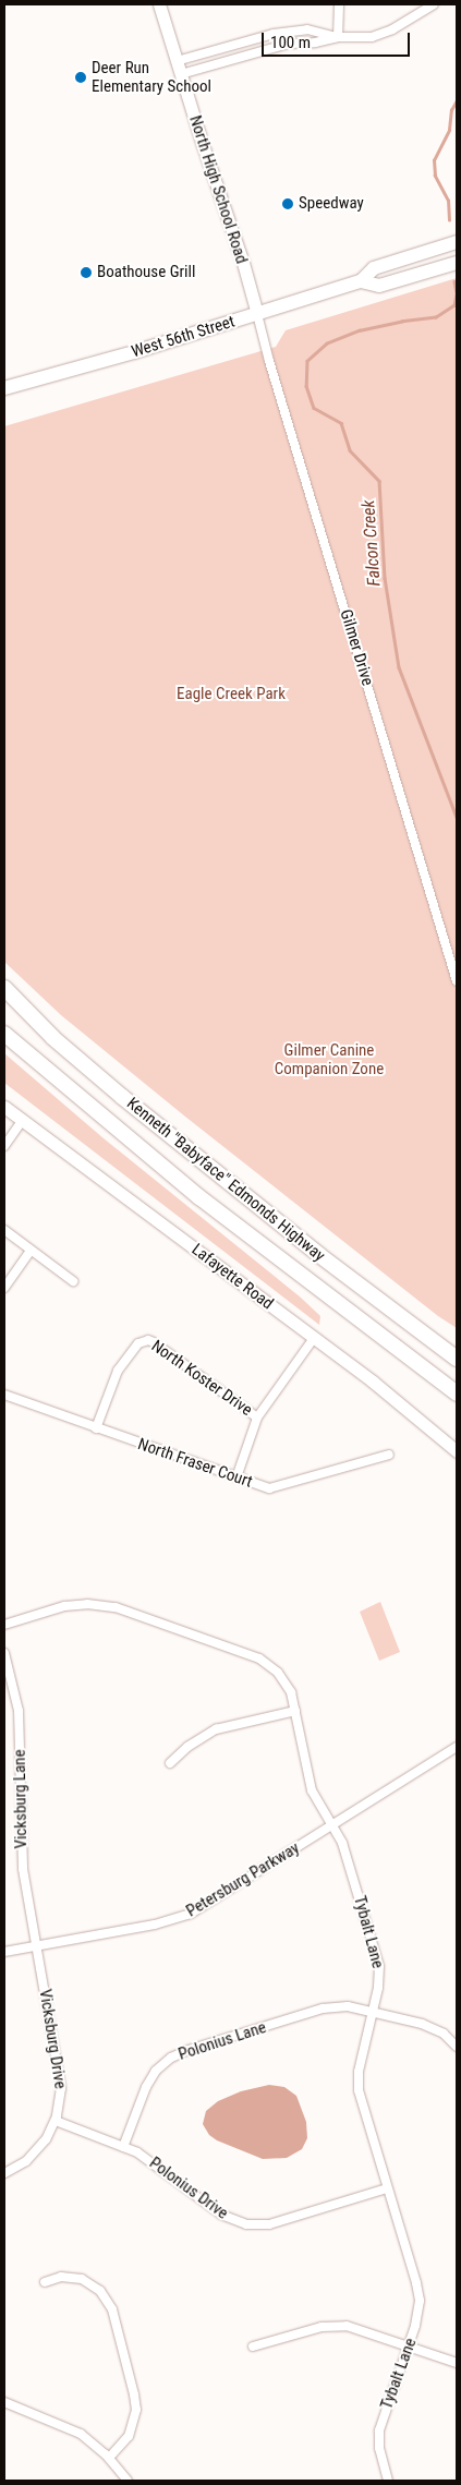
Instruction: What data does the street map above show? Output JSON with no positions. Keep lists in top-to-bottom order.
{
  "streets": {
    "highway": ["Kenneth \"Babyface\" Edmonds Highway"],
    "main road": ["North High School Road", "West 56th Street", "Lafayette Road"],
    "street": [
      "Gilmer Drive",
      "North Koster Drive",
      "North Fraser Court",
      "Vicksburg Lane",
      "Petersburg Parkway",
      "Tybalt Lane",
      "Vicksburg Drive",
      "Polonius Lane",
      "Polonius Drive"
    ]
  },
  "crossings": [
    ["North High School Road", "West 56th Street"],
    ["North High School Road", "Gilmer Drive"],
    ["West 56th Street", "Gilmer Drive"],
    ["North Koster Drive", "North Fraser Court"],
    ["Vicksburg Lane", "Petersburg Parkway"],
    ["Vicksburg Lane", "Vicksburg Drive"],
    ["Petersburg Parkway", "Tybalt Lane"],
    ["Petersburg Parkway", "Vicksburg Drive"],
    ["Tybalt Lane", "Polonius Lane"],
    ["Tybalt Lane", "Polonius Drive"],
    ["Vicksburg Drive", "Polonius Drive"],
    ["Polonius Lane", "Polonius Drive"]
  ],
  "water": ["Falcon Creek"],
  "parks": ["Eagle Creek Park", "Gilmer Canine Companion Zone"],
  "places": ["Deer Run Elementary School", "Speedway", "Boathouse Grill"],
  "scale_bar": "100 m"
}
